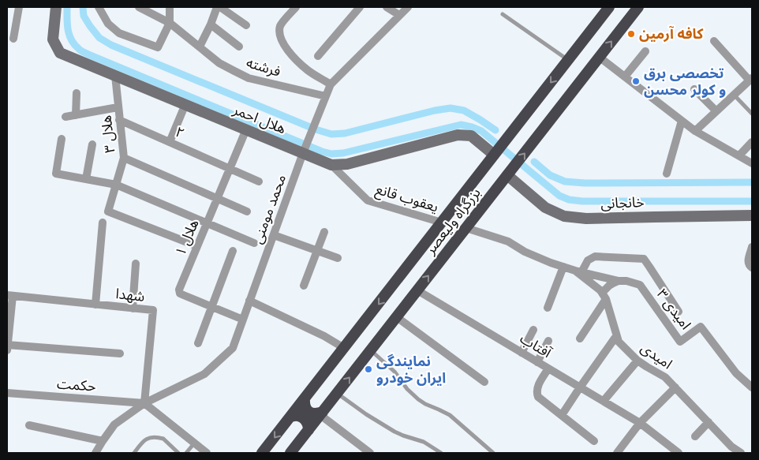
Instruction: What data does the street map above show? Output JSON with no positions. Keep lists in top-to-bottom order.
{
  "streets": {
    "highway": ["بزرگراه ولیعصر"],
    "main road": ["هلال احمر", "خانجانی"],
    "street": [
      "فرشته",
      "۲",
      "هلال ۳",
      "یعقوب قانع",
      "محمد مومنی",
      "هلال ۱",
      "شهدا",
      "امیدی ۳",
      "آفتاب",
      "امیدی",
      "حکمت"
    ]
  },
  "crossings": [
    ["فرشته", "محمد مومنی"],
    ["هلال احمر", "هلال ۳"],
    ["هلال احمر", "یعقوب قانع"],
    ["هلال احمر", "محمد مومنی"],
    ["هلال احمر", "بزرگراه ولیعصر"],
    ["هلال احمر", "هلال ۱"],
    ["۲", "هلال ۳"],
    ["۲", "هلال ۱"],
    ["هلال ۳", "هلال ۱"],
    ["یعقوب قانع", "بزرگراه ولیعصر"],
    ["خانجانی", "بزرگراه ولیعصر"],
    ["محمد مومنی", "هلال ۱"],
    ["محمد مومنی", "شهدا"],
    ["محمد مومنی", "حکمت"],
    ["بزرگراه ولیعصر", "آفتاب"],
    ["شهدا", "حکمت"]
  ],
  "places": ["کافه آرمین", "تخصصی برق و کولر محسن", "نمایندگی ایران خودرو"]
}
